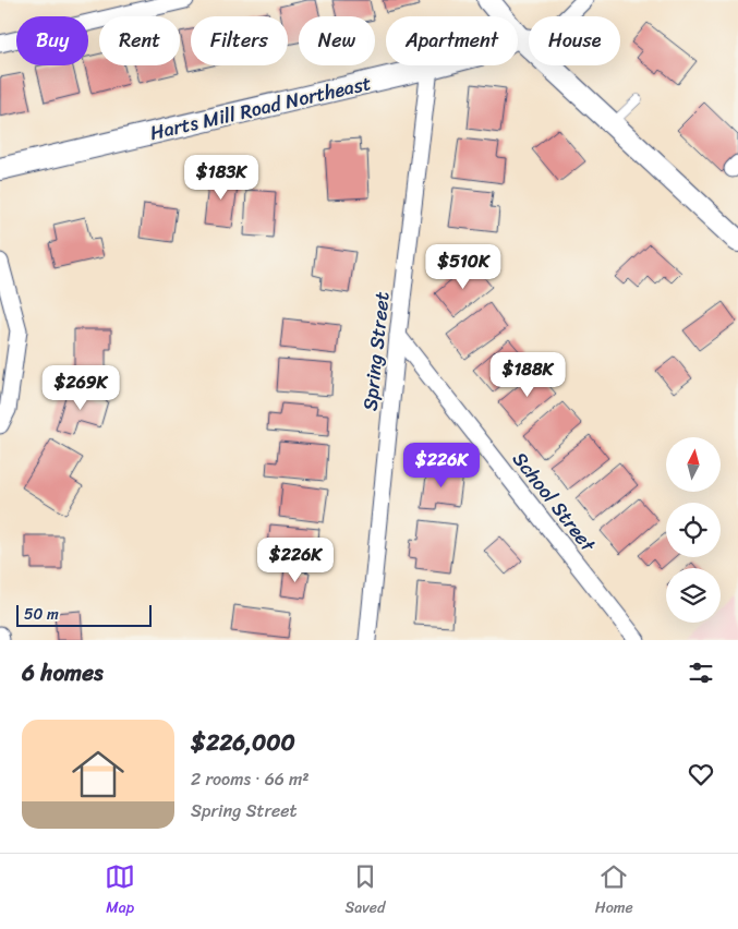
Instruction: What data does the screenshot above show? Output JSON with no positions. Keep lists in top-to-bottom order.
{
  "streets": {
    "street": ["Harts Mill Road Northeast", "Spring Street", "School Street"]
  },
  "crossings": [
    ["Harts Mill Road Northeast", "Spring Street"],
    ["Spring Street", "School Street"]
  ],
  "scale_bar": "50 m",
  "north": "top",
  "page": {
    "chip": [
      "Buy",
      "Rent",
      "Filters",
      "New",
      "Apartment",
      "House"
    ],
    "price": [
      "$183K",
      "$510K",
      "$188K",
      "$269K",
      "$226K",
      "$226K"
    ],
    "scale": "50 m",
    "heading": "6 homes",
    "list": [
      {
        "name": "$226,000",
        "note": "2 rooms · 66 m² · Spring Street"
      }
    ],
    "tabs": ["Map", "Saved", "Home"]
  }
}
